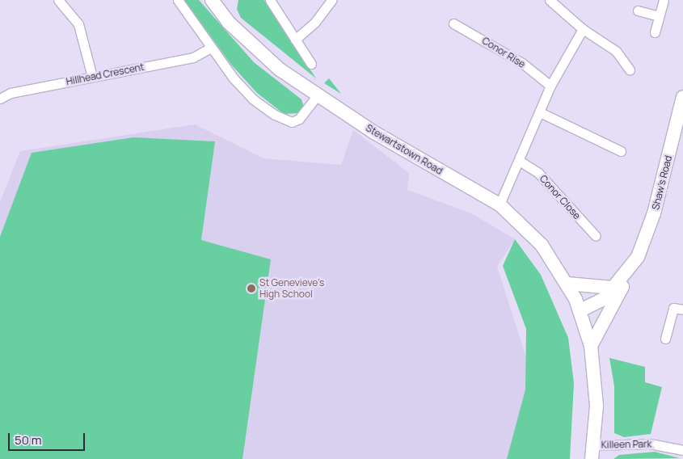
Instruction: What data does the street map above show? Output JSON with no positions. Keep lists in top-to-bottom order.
{
  "streets": {
    "main road": ["Stewartstown Road", "Shaw's Road"],
    "street": [
      "Conor Rise",
      "Hillhead Crescent",
      "Conor Close",
      "Killeen Park"
    ]
  },
  "crossings": [
    ["Stewartstown Road", "Shaw's Road"],
    ["Stewartstown Road", "Killeen Park"]
  ],
  "places": ["St Genevieve's High School"],
  "scale_bar": "50 m"
}
